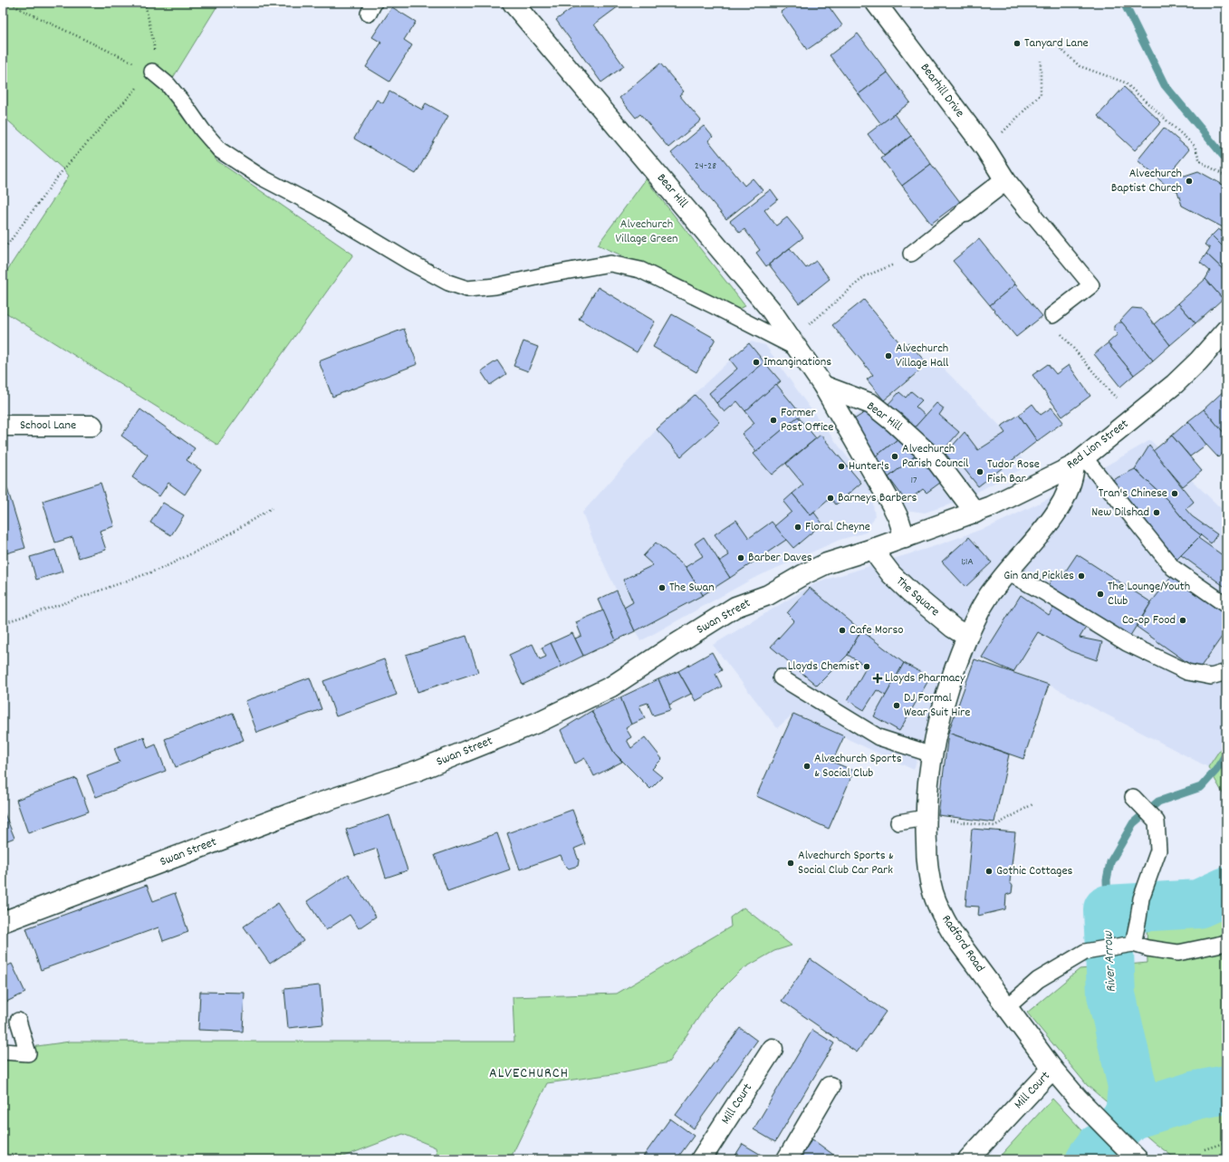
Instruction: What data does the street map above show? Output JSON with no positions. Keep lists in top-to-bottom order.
{
  "streets": {
    "street": [
      "Bearhill Drive",
      "Bear Hill",
      "School Lane",
      "Red Lion Street",
      "The Square",
      "Swan Street",
      "Radford Road",
      "Mill Court"
    ]
  },
  "crossings": [
    ["Bear Hill", "Red Lion Street"],
    ["Bear Hill", "Swan Street"],
    ["Red Lion Street", "Swan Street"],
    ["Red Lion Street", "Radford Road"],
    ["The Square", "Swan Street"],
    ["The Square", "Radford Road"],
    ["Radford Road", "Mill Court"]
  ],
  "districts": ["ALVECHURCH"],
  "water": ["River Arrow"],
  "parks": ["Alvechurch Village Green"],
  "places": {
    "other": [
      "Tanyard Lane",
      "Alvechurch Baptist Church",
      "Alvechurch Village Hall",
      "Imanginations",
      "Former Post Office",
      "Alvechurch Parish Council",
      "Hunter's",
      "Tudor Rose Fish Bar",
      "Tran's Chinese",
      "Barneys Barbers",
      "New Dilshad",
      "Floral Cheyne",
      "Barber Daves",
      "Gin and Pickles",
      "The Swan",
      "The Lounge/Youth Club",
      "Co-op Food",
      "Cafe Morso",
      "Lloyds Chemist",
      "DJ Formal Wear Suit Hire",
      "Alvechurch Sports & Social Club",
      "Alvechurch Sports & Social Club Car Park",
      "Gothic Cottages"
    ],
    "health": ["Lloyds Pharmacy"]
  },
  "house_numbers": ["24-28", "17", "1;1A"]
}
